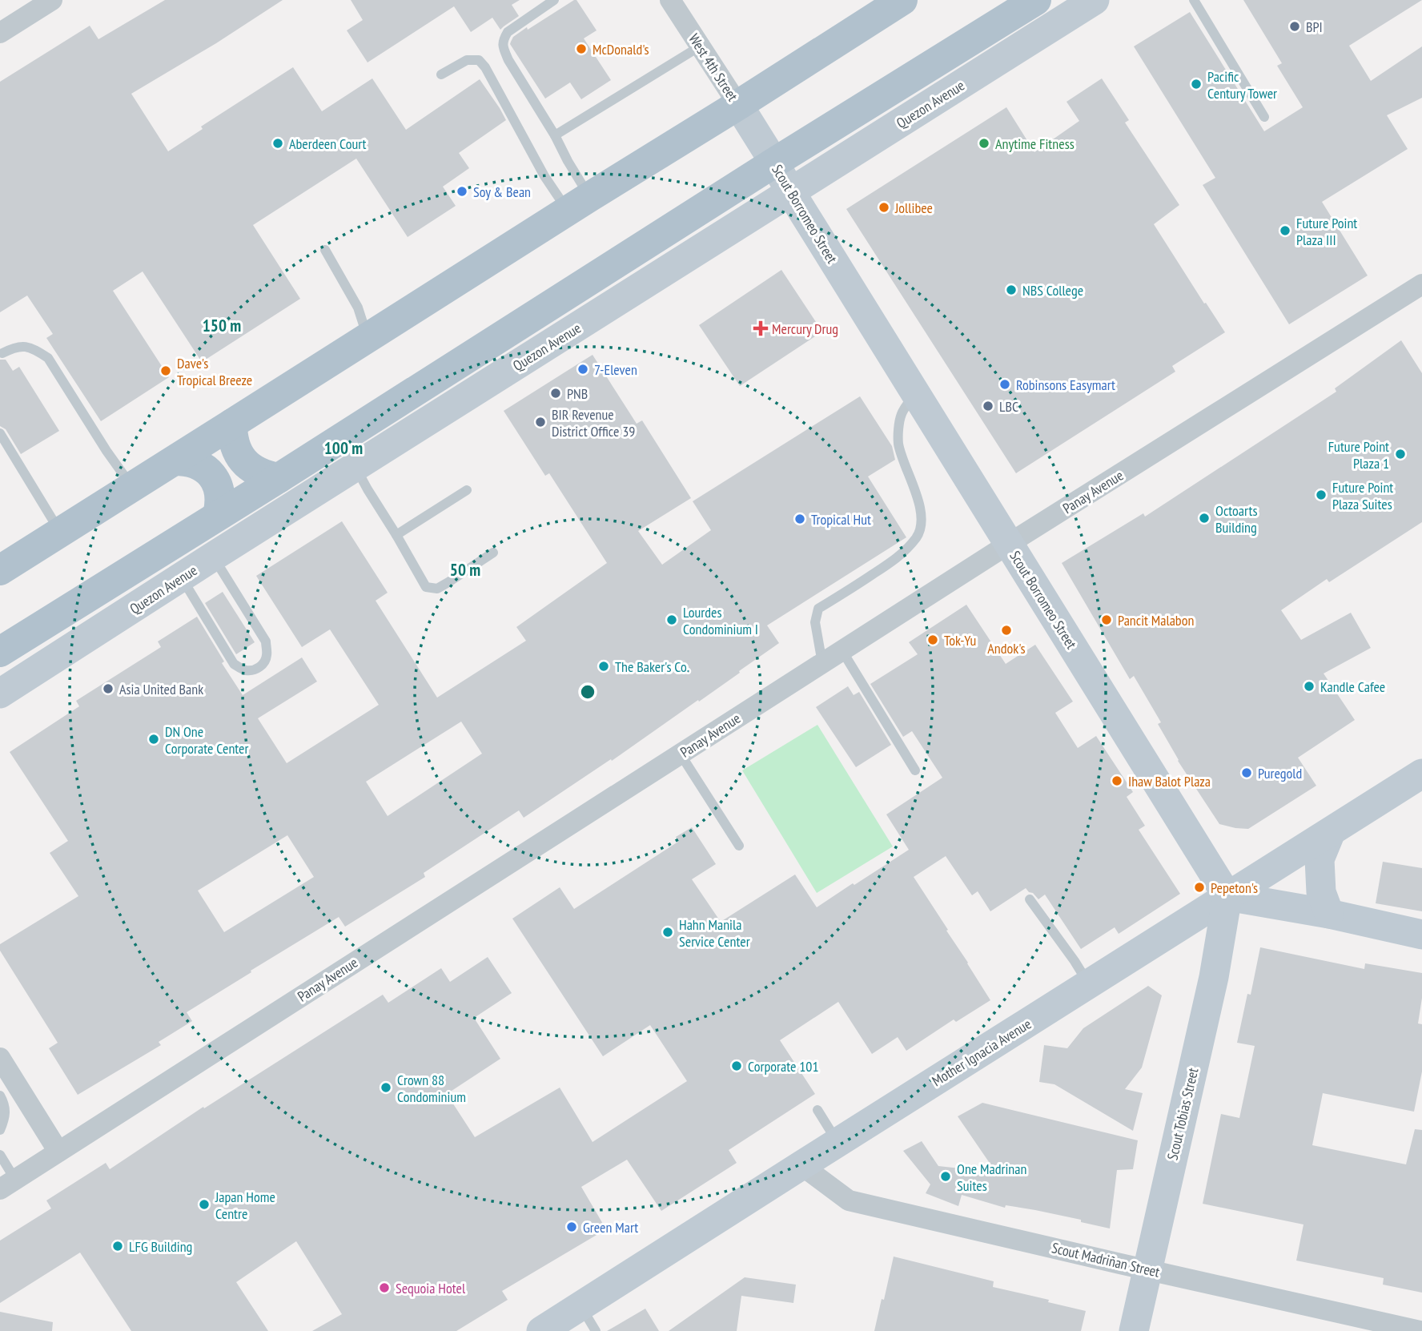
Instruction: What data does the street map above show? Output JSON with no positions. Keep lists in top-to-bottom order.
{
  "streets": {
    "street": [
      "West 4th Street",
      "Quezon Avenue",
      "Scout Borromeo Street",
      "Panay Avenue",
      "Mother Ignacia Avenue",
      "Scout Tobias Street",
      "Scout Madriñan Street"
    ]
  },
  "crossings": [
    ["West 4th Street", "Scout Borromeo Street"],
    ["Quezon Avenue", "Scout Borromeo Street"],
    ["Scout Borromeo Street", "Panay Avenue"],
    ["Scout Borromeo Street", "Mother Ignacia Avenue"],
    ["Scout Borromeo Street", "Scout Tobias Street"],
    ["Mother Ignacia Avenue", "Scout Tobias Street"],
    ["Mother Ignacia Avenue", "Scout Madriñan Street"],
    ["Scout Tobias Street", "Scout Madriñan Street"]
  ],
  "places": {
    "other": [
      "BPI",
      "McDonald's",
      "Pacific Century Tower",
      "Aberdeen Court",
      "Anytime Fitness",
      "Soy & Bean",
      "Jollibee",
      "Future Point Plaza III",
      "NBS College",
      "7-Eleven",
      "Dave's Tropical Breeze",
      "Robinsons Easymart",
      "PNB",
      "LBC",
      "BIR Revenue District Office 39",
      "Future Point Plaza 1",
      "Future Point Plaza Suites",
      "Octoarts Building",
      "Tropical Hut",
      "Lourdes Condominium I",
      "Pancit Malabon",
      "Andok's",
      "Tok-Yu",
      "The Baker's Co.",
      "Kandle Cafee",
      "Asia United Bank",
      "DN One Corporate Center",
      "Puregold",
      "Ihaw Balot Plaza",
      "Pepeton's",
      "Hahn Manila Service Center",
      "Corporate 101",
      "Crown 88 Condominium",
      "One Madrinan Suites",
      "Japan Home Centre",
      "Green Mart",
      "LFG Building",
      "Sequoia Hotel"
    ],
    "health": ["Mercury Drug"]
  },
  "rings": ["150 m", "100 m", "50 m"]
}
